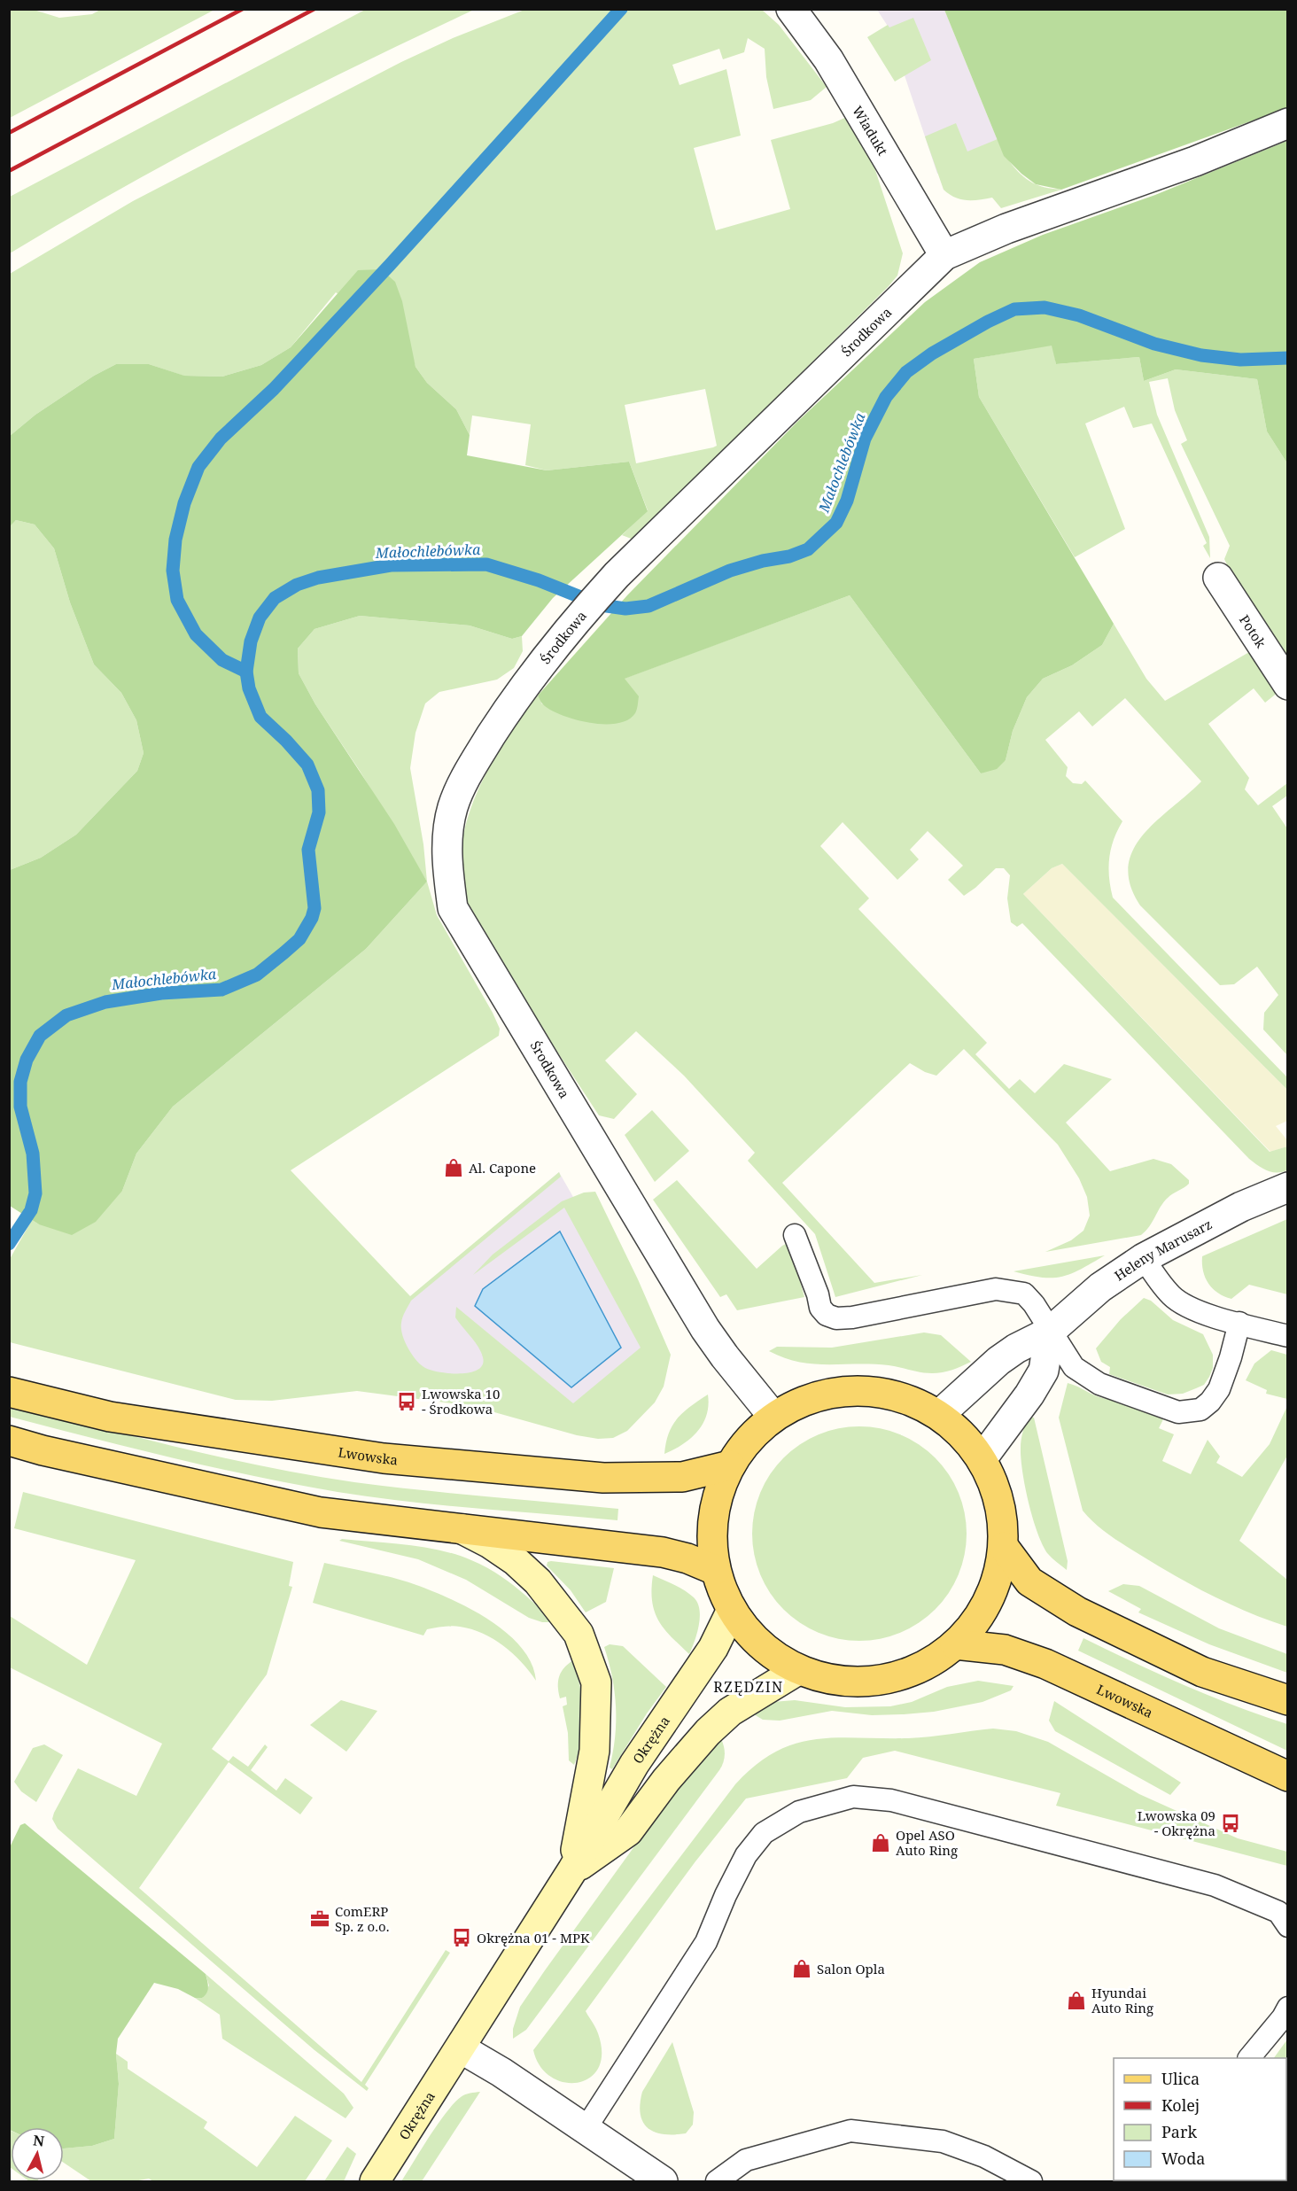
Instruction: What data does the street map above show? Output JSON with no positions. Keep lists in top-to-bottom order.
{
  "streets": {
    "main road": ["Lwowska"],
    "street": [
      "Wiadukt",
      "Środkowa",
      "Potok",
      "Heleny Marusarz",
      "Okrężna"
    ]
  },
  "crossings": [
    ["Wiadukt", "Środkowa"]
  ],
  "districts": ["RZĘDZIN"],
  "water": ["Małochlebówka"],
  "places": {
    "shop": [
      "Al. Capone",
      "Opel ASO Auto Ring",
      "Salon Opla",
      "Hyundai Auto Ring"
    ],
    "bus stop": ["Lwowska 10 - Środkowa", "Lwowska 09 - Okrężna", "Okrężna 01 - MPK"],
    "office": ["ComERP Sp. z o.o."]
  },
  "legend": [
    "Ulica",
    "Kolej",
    "Park",
    "Woda"
  ],
  "north": "top"
}
